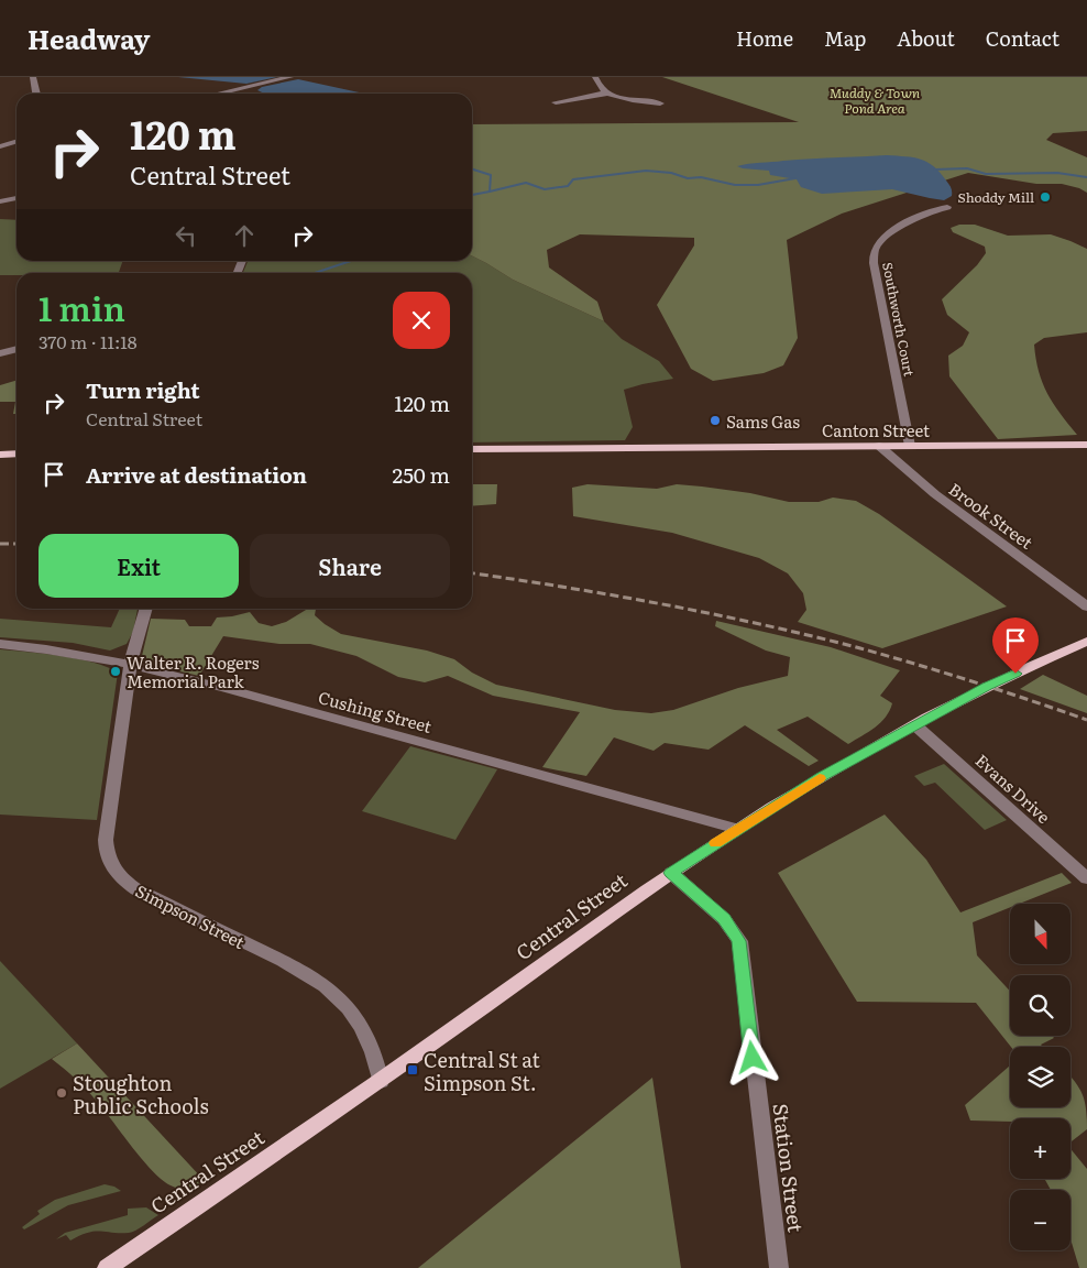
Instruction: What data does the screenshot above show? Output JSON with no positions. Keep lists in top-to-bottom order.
{
  "streets": {
    "main road": ["Canton Street", "Central Street"],
    "street": [
      "Southworth Court",
      "Brook Street",
      "Cushing Street",
      "Evans Drive",
      "Simpson Street",
      "Station Street"
    ]
  },
  "crossings": [
    ["Southworth Court", "Canton Street"],
    ["Canton Street", "Brook Street"],
    ["Cushing Street", "Simpson Street"],
    ["Cushing Street", "Central Street"],
    ["Evans Drive", "Central Street"],
    ["Simpson Street", "Central Street"],
    ["Central Street", "Station Street"]
  ],
  "parks": ["Muddy & Town Pond Area"],
  "places": {
    "other": [
      "Shoddy Mill",
      "Sams Gas",
      "Walter R. Rogers Memorial Park",
      "Stoughton Public Schools"
    ],
    "transit": ["Central St at Simpson St."]
  },
  "north": "bottom",
  "page": {
    "header": "Headway",
    "nav": [
      "Home",
      "Map",
      "About",
      "Contact"
    ],
    "turn": ["120 m", "Central Street"],
    "heading": ["1 min", "370 m · 11:18"],
    "list": [
      {
        "name": "Turn right",
        "note": "Central Street",
        "value": "120 m"
      },
      {
        "name": "Arrive at destination",
        "value": "250 m"
      }
    ],
    "buttons": ["Exit", "Share"],
    "map_buttons": ["+", "−"]
  }
}
